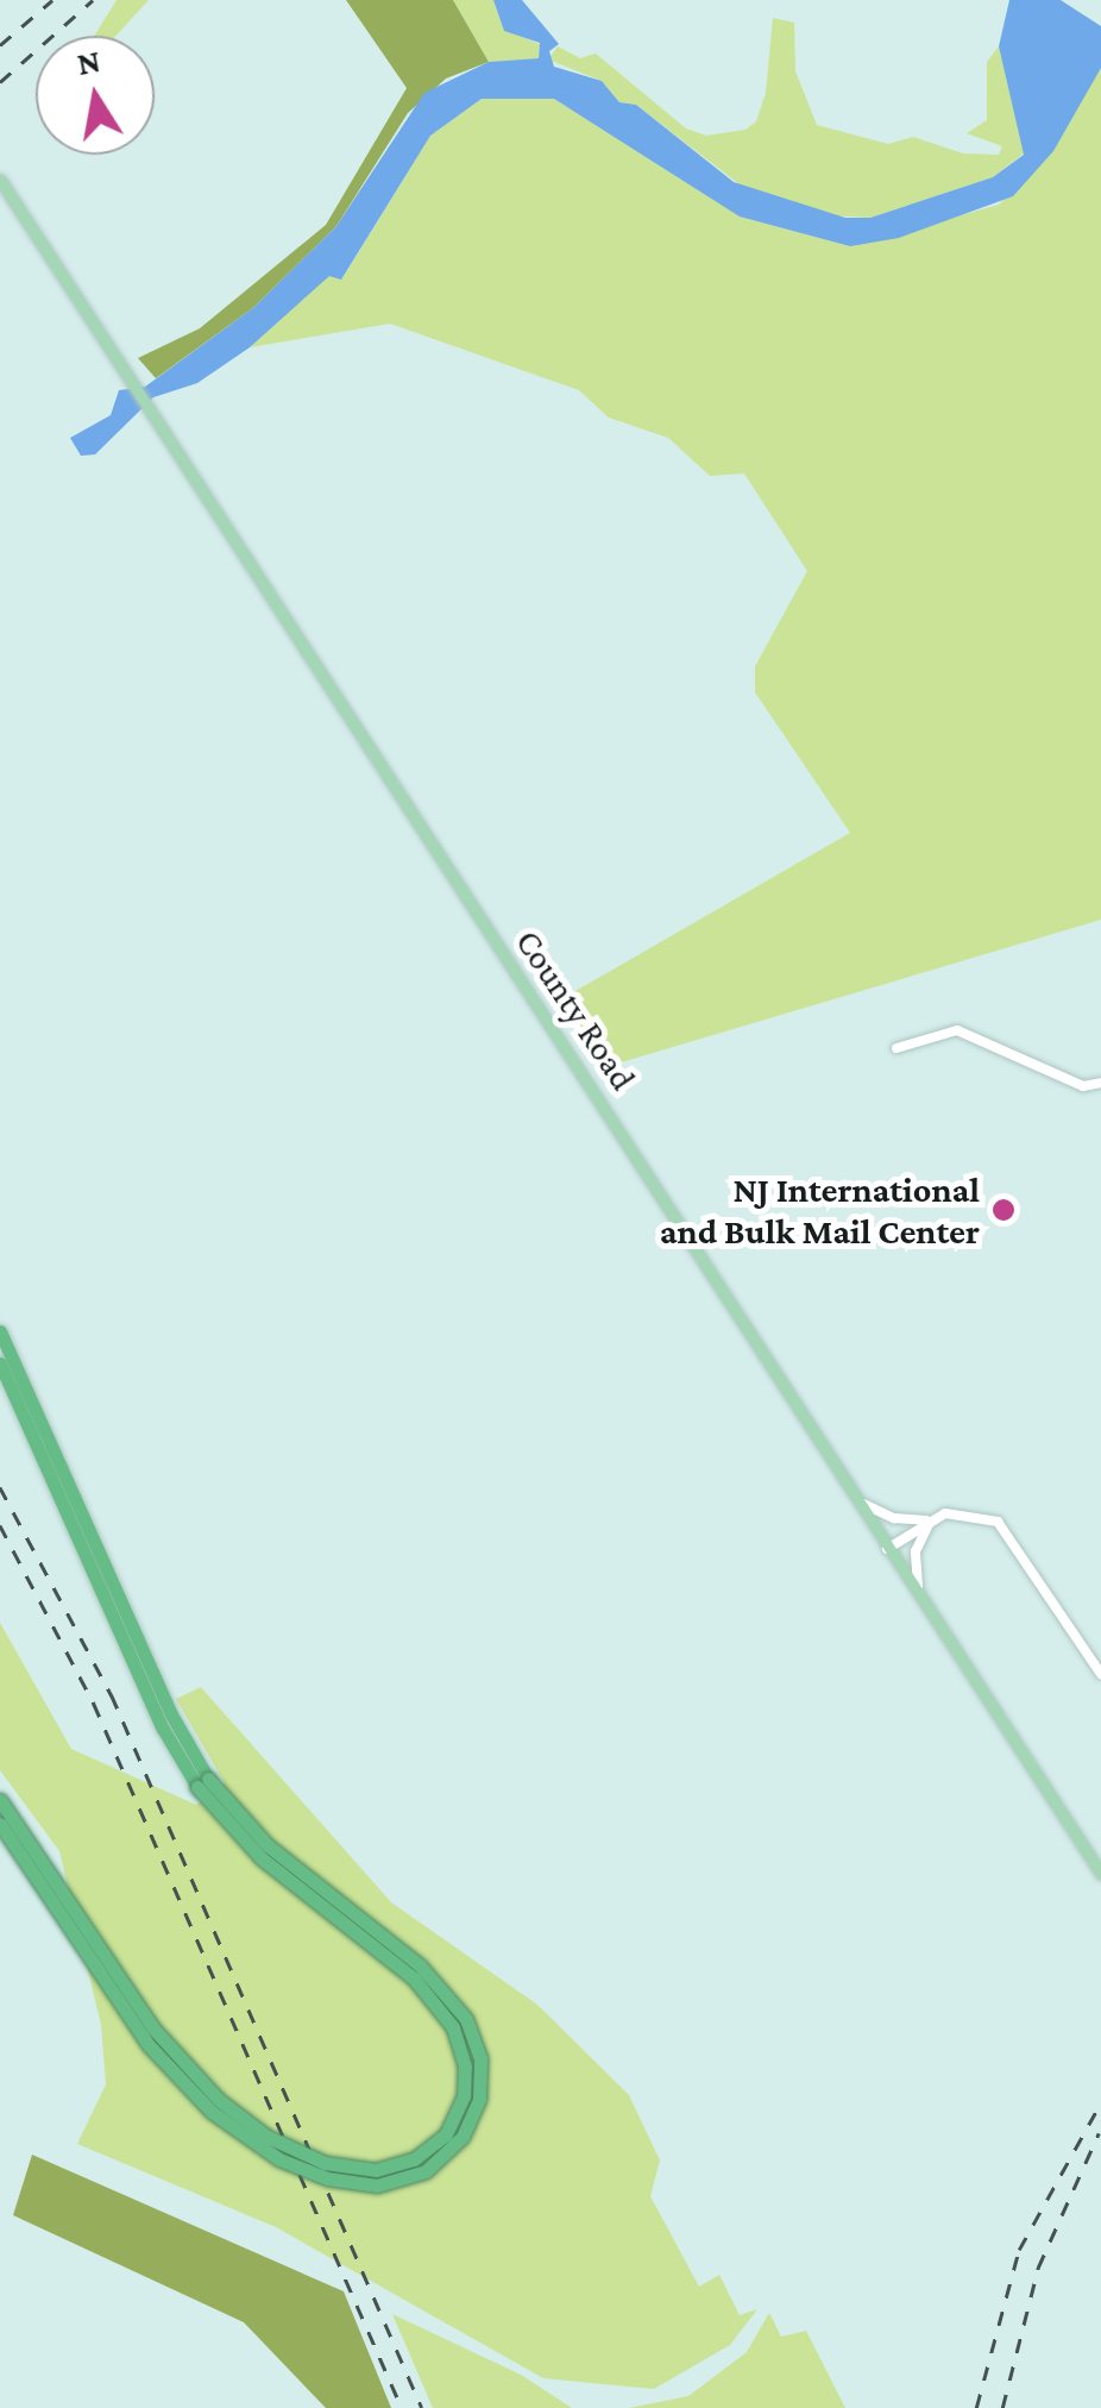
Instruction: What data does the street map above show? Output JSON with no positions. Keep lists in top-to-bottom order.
{
  "streets": {
    "main road": ["County Road"]
  },
  "places": ["NJ International and Bulk Mail Center"],
  "north": "top"
}
